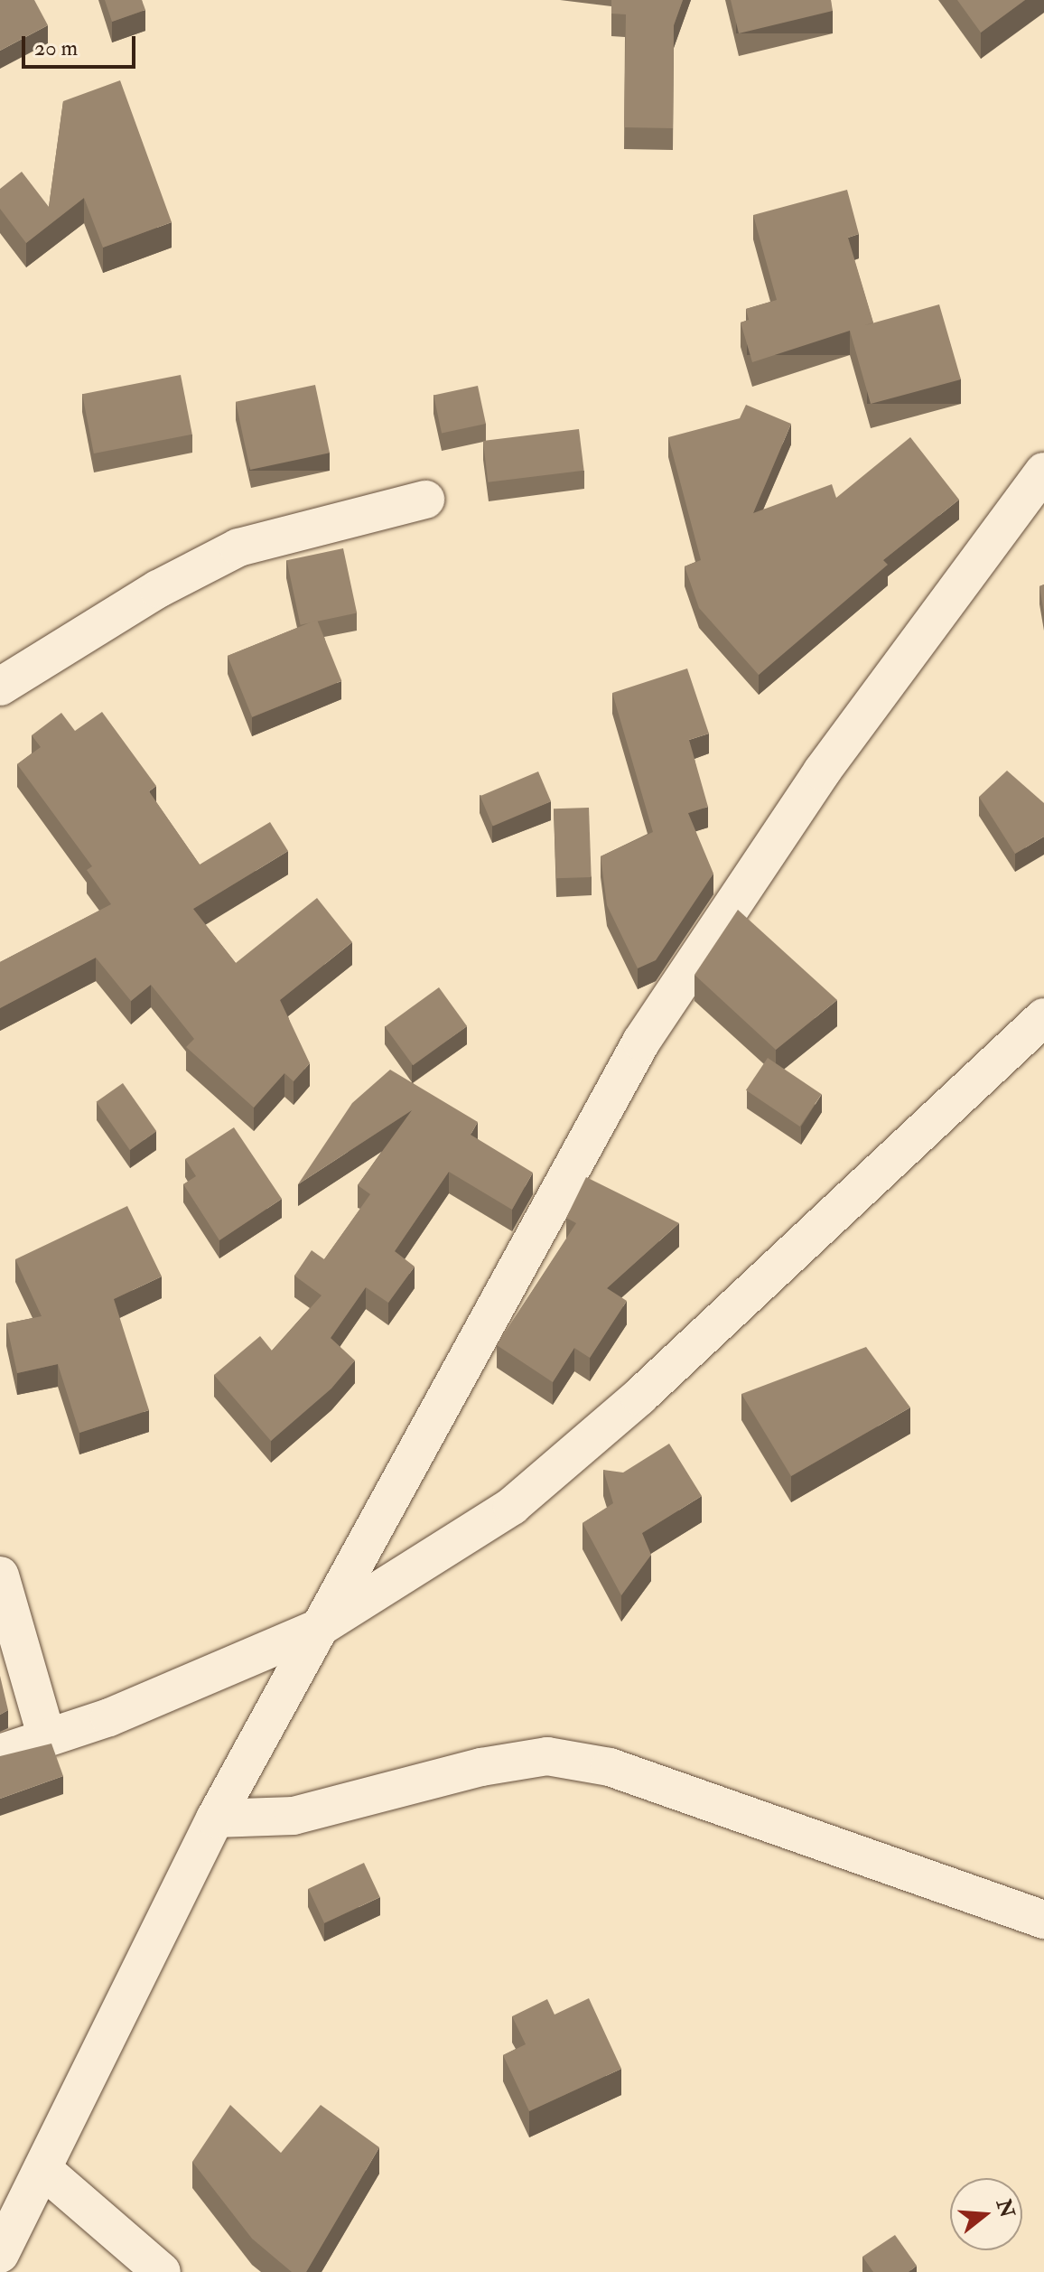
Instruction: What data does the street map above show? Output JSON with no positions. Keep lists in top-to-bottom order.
{
  "scale_bar": "20 m",
  "north": "right"
}
